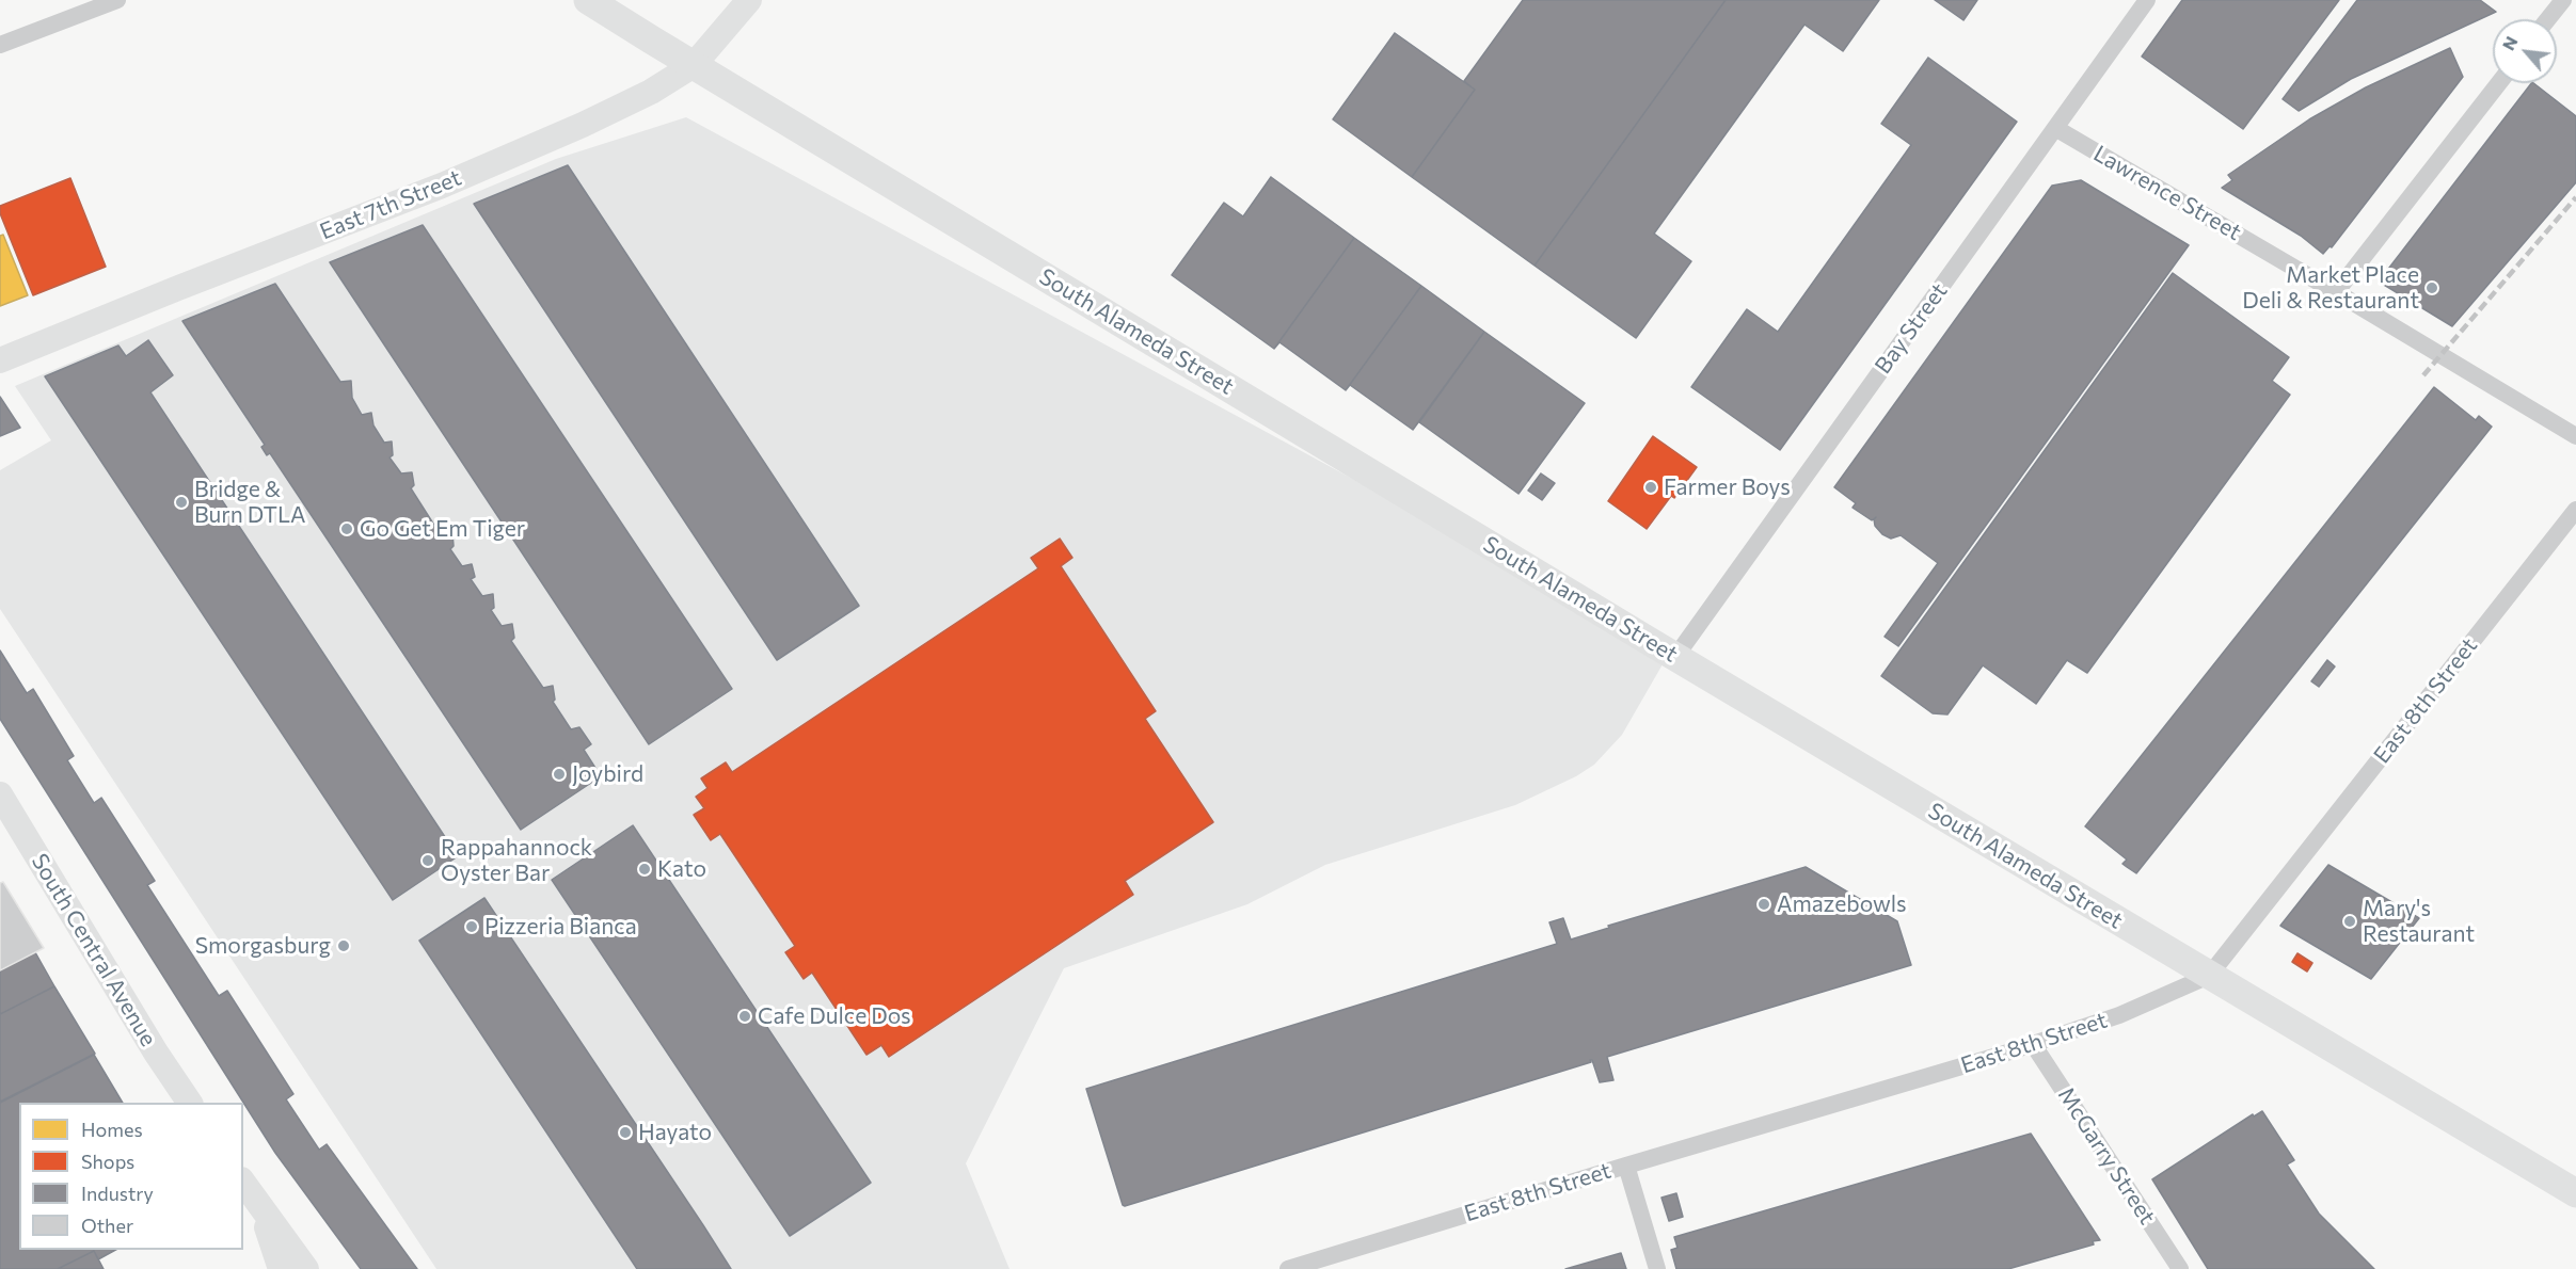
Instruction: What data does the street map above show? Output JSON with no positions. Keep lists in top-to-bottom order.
{
  "streets": {
    "main road": ["East 7th Street", "South Alameda Street", "South Central Avenue"],
    "street": [
      "Lawrence Street",
      "Bay Street",
      "East 8th Street",
      "McGarry Street"
    ]
  },
  "crossings": [
    ["Lawrence Street", "Bay Street"],
    ["East 7th Street", "South Alameda Street"],
    ["Bay Street", "South Alameda Street"],
    ["South Alameda Street", "East 8th Street"],
    ["East 8th Street", "McGarry Street"]
  ],
  "places": [
    "Market Place Deli & Restaurant",
    "Farmer Boys",
    "Bridge & Burn DTLA",
    "Go Get Em Tiger",
    "Joybird",
    "Rappahannock Oyster Bar",
    "Kato",
    "Amazebowls",
    "Mary's Restaurant",
    "Pizzeria Bianca",
    "Smorgasburg",
    "Cafe Dulce Dos",
    "Hayato"
  ],
  "legend": [
    "Homes",
    "Shops",
    "Industry",
    "Other"
  ],
  "north": "top left"
}
